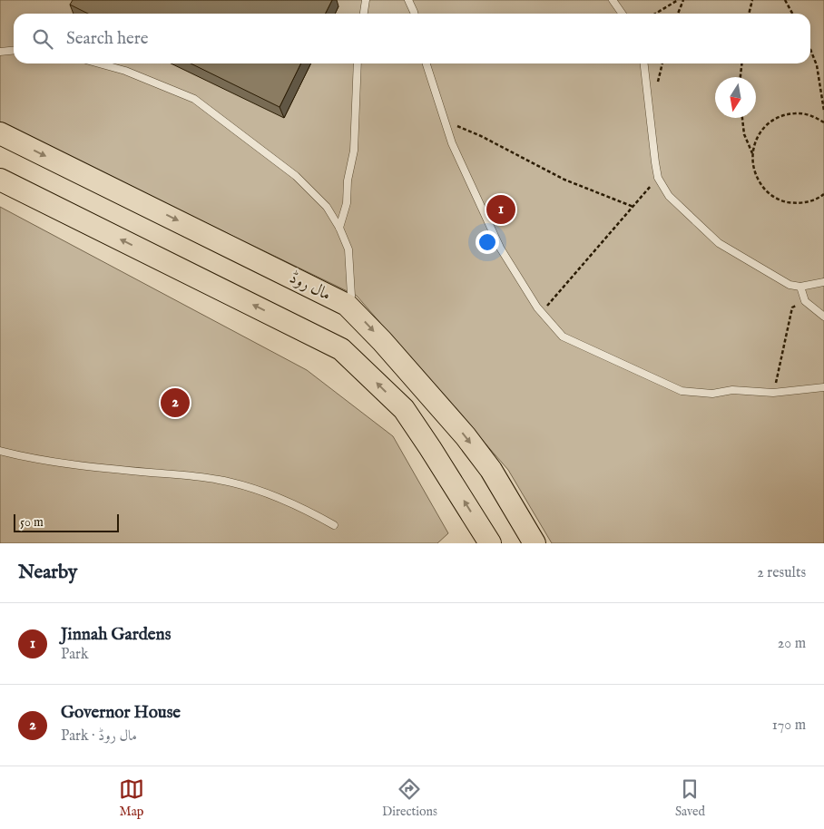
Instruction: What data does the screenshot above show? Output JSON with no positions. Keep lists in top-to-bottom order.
{
  "streets": {
    "main road": ["مال روڈ"]
  },
  "scale_bar": "50 m",
  "north": "bottom",
  "page": {
    "search": "Search here",
    "pins": ["1", "2"],
    "scale": "50 m",
    "heading": ["Nearby", "2 results"],
    "list": [
      {
        "mark": "1",
        "name": "Jinnah Gardens",
        "note": "Park",
        "value": "20 m"
      },
      {
        "mark": "2",
        "name": "Governor House",
        "note": "Park · مال روڈ",
        "value": "170 m"
      }
    ],
    "nav": ["Map", "Directions", "Saved"]
  }
}
